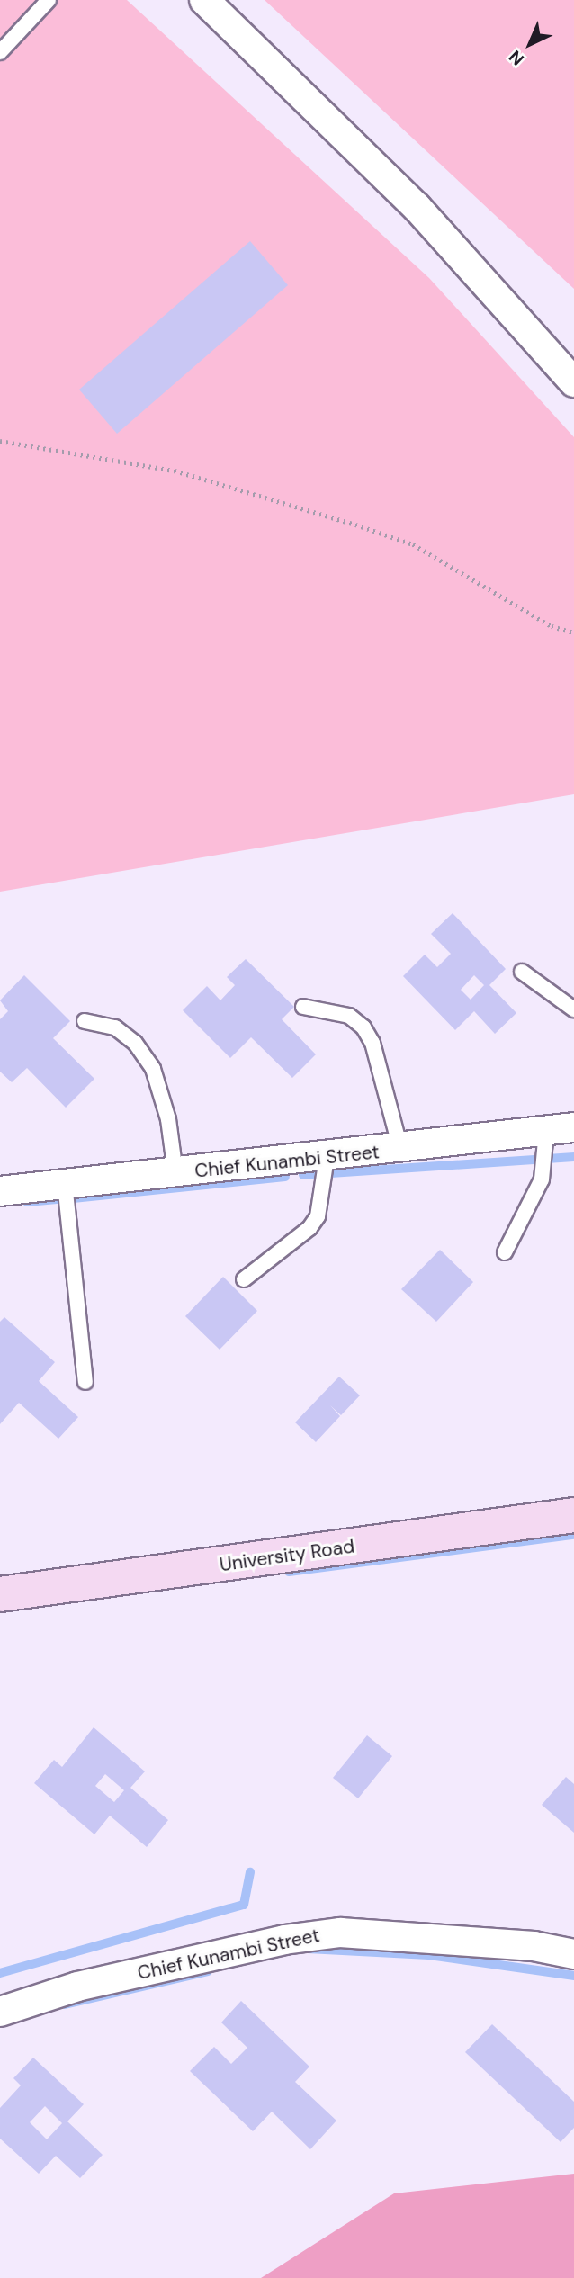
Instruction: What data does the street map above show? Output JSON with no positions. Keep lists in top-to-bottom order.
{
  "streets": {
    "street": ["Chief Kunambi Street", "University Road"]
  },
  "north": "bottom left"
}
